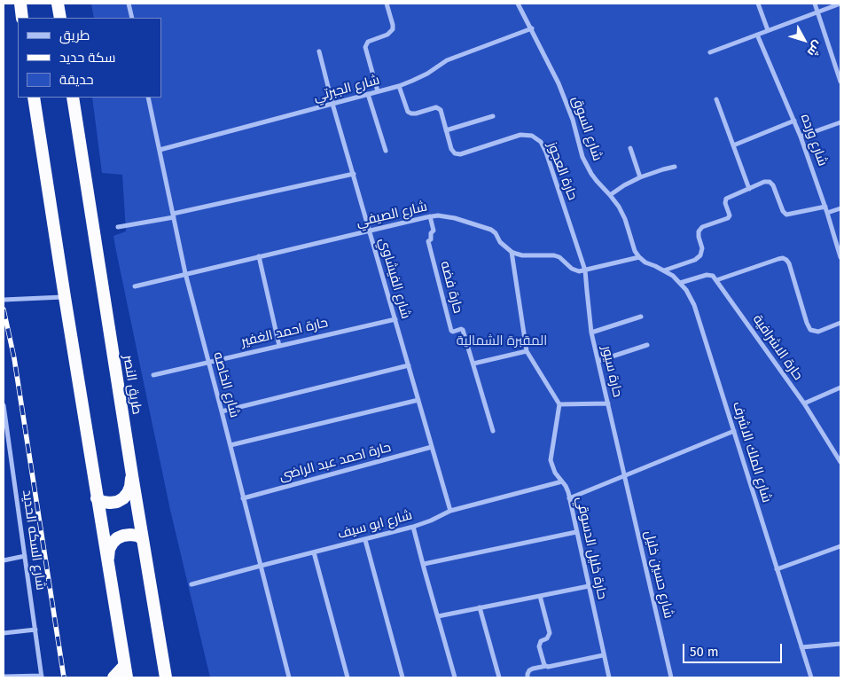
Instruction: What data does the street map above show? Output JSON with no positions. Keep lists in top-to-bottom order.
{
  "streets": {
    "highway": ["طريق النصر"],
    "street": [
      "شارع الجبرتي",
      "شارع السوق",
      "شارع ورده",
      "حارة العجوز",
      "شارع الصيفي",
      "شارع الفيشاوي",
      "حارة فضه",
      "حارة احمد الغفير",
      "حارة الاشرافية",
      "حارة سيور",
      "شارع الخاصه",
      "شارع الملك الاشرف",
      "حارة احمد عبد الراضى",
      "شارع ابو سيف",
      "شارع السكه الحديد",
      "حارة خليل الدسوقي",
      "شارع حسين خليل"
    ]
  },
  "crossings": [
    ["شارع الجبرتي", "شارع السوق"],
    ["شارع الجبرتي", "حارة العجوز"],
    ["شارع الجبرتي", "شارع الفيشاوي"],
    ["شارع الجبرتي", "شارع الخاصه"],
    ["شارع السوق", "شارع الملك الاشرف"],
    ["حارة العجوز", "حارة سيور"],
    ["شارع الصيفي", "شارع الفيشاوي"],
    ["شارع الصيفي", "حارة فضه"],
    ["شارع الصيفي", "شارع الخاصه"],
    ["شارع الفيشاوي", "حارة احمد الغفير"],
    ["شارع الفيشاوي", "حارة احمد عبد الراضى"],
    ["شارع الفيشاوي", "شارع ابو سيف"],
    ["حارة احمد الغفير", "شارع الخاصه"],
    ["حارة سيور", "شارع حسين خليل"],
    ["شارع الخاصه", "حارة احمد عبد الراضى"],
    ["شارع الخاصه", "شارع ابو سيف"],
    ["شارع ابو سيف", "حارة خليل الدسوقي"]
  ],
  "parks": ["المقبرة الشمالية"],
  "legend": ["طريق", "سكة حديد", "حديقة"],
  "scale_bar": "50 m",
  "north": "bottom right"
}
